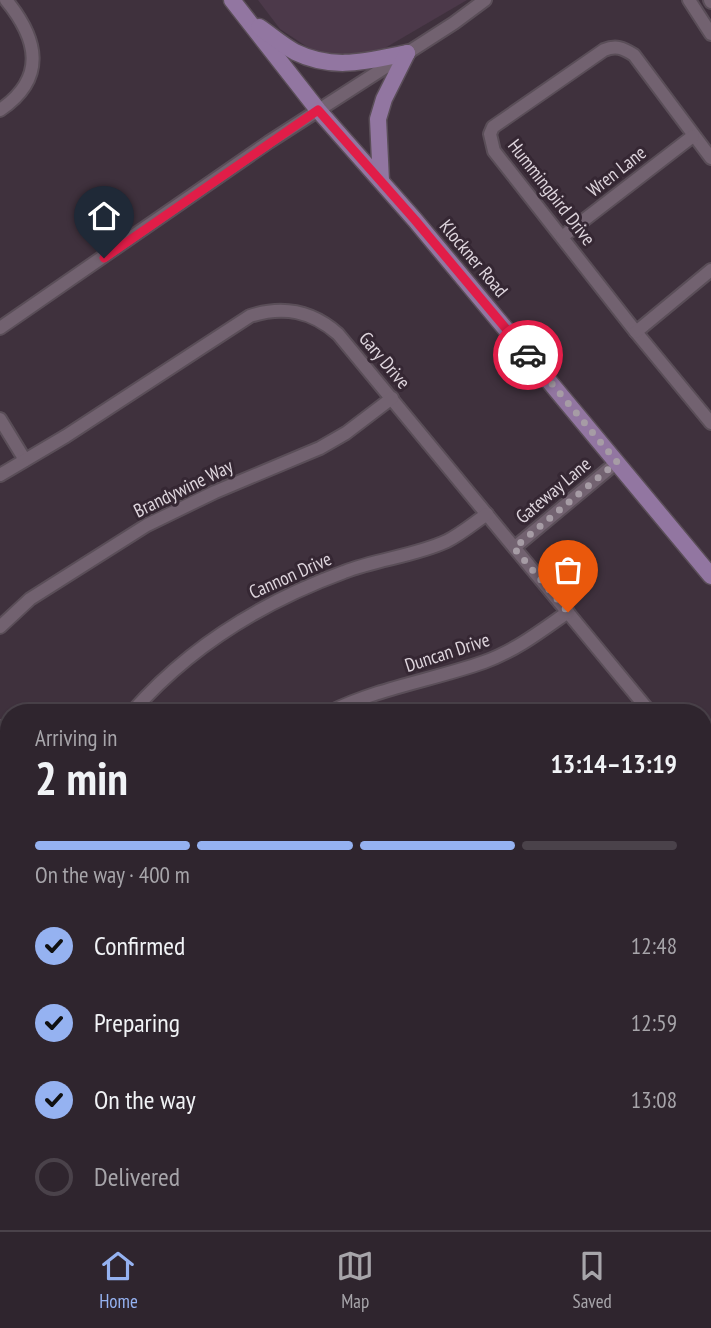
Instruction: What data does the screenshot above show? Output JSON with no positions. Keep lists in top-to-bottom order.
{
  "streets": {
    "main road": ["Klockner Road"],
    "street": [
      "Wren Lane",
      "Hummingbird Drive",
      "Gary Drive",
      "Brandywine Way",
      "Gateway Lane",
      "Cannon Drive",
      "Duncan Drive"
    ]
  },
  "crossings": [
    ["Wren Lane", "Hummingbird Drive"],
    ["Klockner Road", "Gateway Lane"],
    ["Gary Drive", "Brandywine Way"],
    ["Gary Drive", "Gateway Lane"],
    ["Gary Drive", "Cannon Drive"],
    ["Gary Drive", "Duncan Drive"]
  ],
  "page": {
    "heading": ["2 min", "Arriving in", "13:14–13:19"],
    "bar": "On the way · 400 m",
    "list": [
      ["Confirmed", "12:48"],
      ["Preparing", "12:59"],
      ["On the way", "13:08"],
      "Delivered"
    ],
    "tabs": ["Home", "Map", "Saved"]
  }
}
